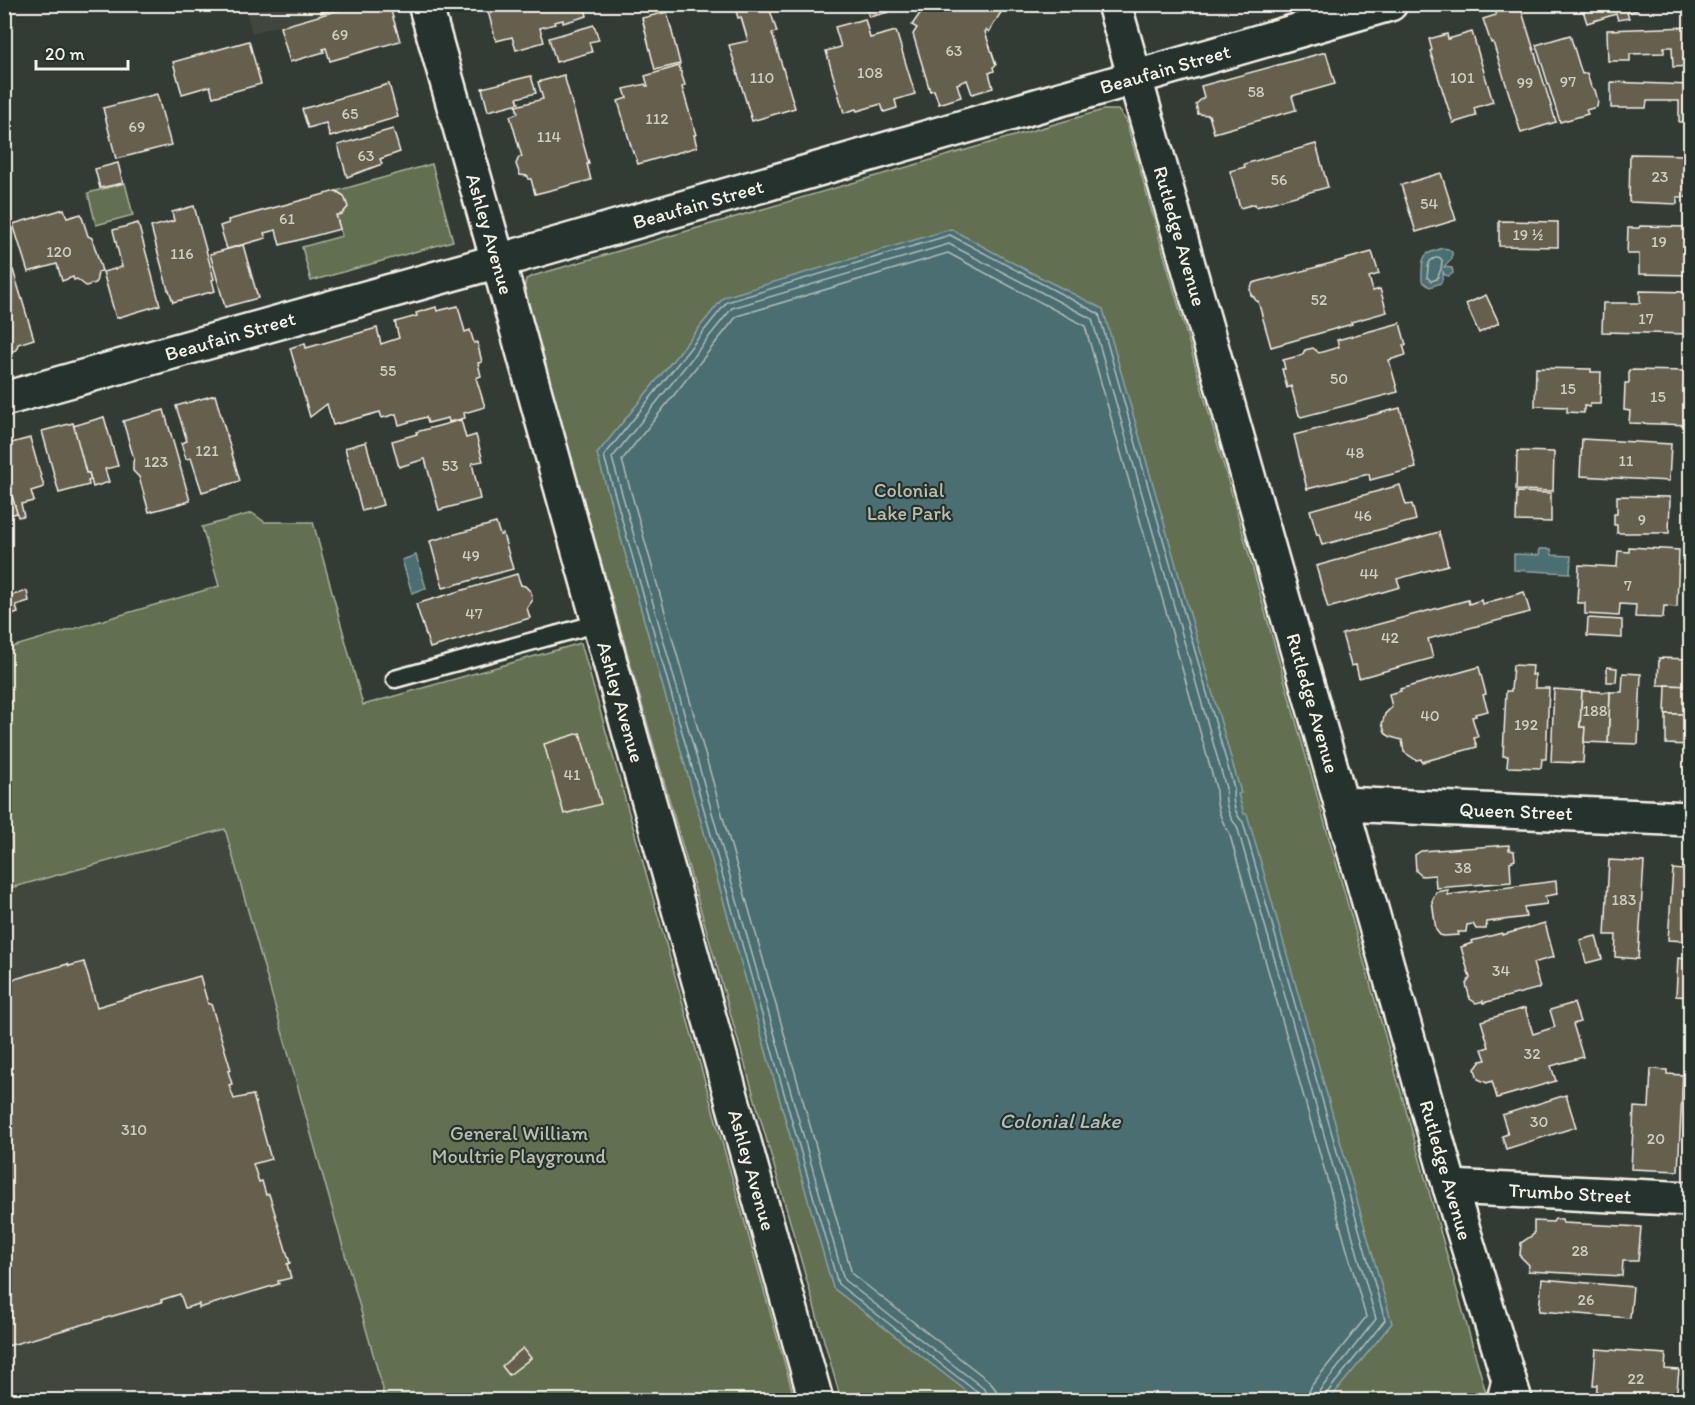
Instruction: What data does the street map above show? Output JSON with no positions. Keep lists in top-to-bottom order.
{
  "streets": {
    "street": [
      "Beaufain Street",
      "Ashley Avenue",
      "Rutledge Avenue",
      "Queen Street",
      "Trumbo Street"
    ]
  },
  "crossings": [
    ["Beaufain Street", "Ashley Avenue"],
    ["Beaufain Street", "Rutledge Avenue"],
    ["Rutledge Avenue", "Queen Street"],
    ["Rutledge Avenue", "Trumbo Street"]
  ],
  "water": ["Colonial Lake"],
  "parks": ["Colonial Lake Park", "General William Moultrie Playground"],
  "house_numbers": [
    "69",
    "63",
    "108",
    "110",
    "101",
    "97",
    "99",
    "58",
    "65",
    "112",
    "69",
    "114",
    "63",
    "23",
    "56",
    "54",
    "61",
    "19 ½",
    "19",
    "120",
    "116",
    "52",
    "17",
    "55",
    "50",
    "15",
    "15",
    "121",
    "48",
    "11",
    "123",
    "53",
    "46",
    "9",
    "49",
    "44",
    "7",
    "47",
    "42",
    "188",
    "40",
    "192",
    "41",
    "38",
    "183",
    "34",
    "32",
    "30",
    "310",
    "20",
    "28",
    "26",
    "22"
  ],
  "scale_bar": "20 m"
}
